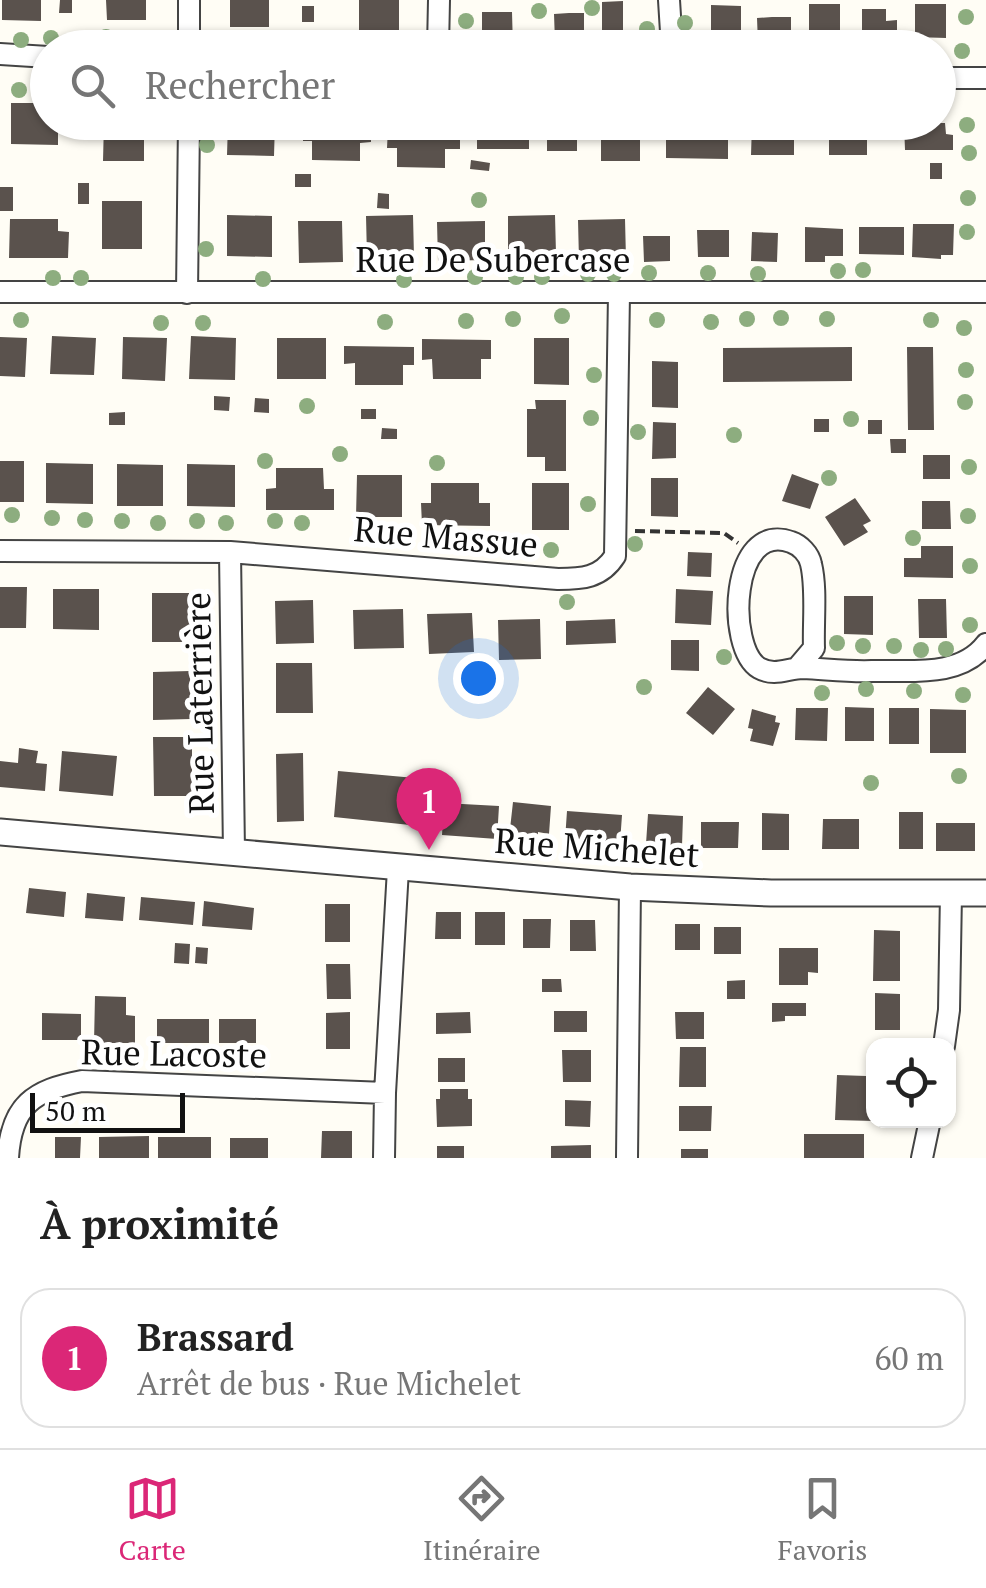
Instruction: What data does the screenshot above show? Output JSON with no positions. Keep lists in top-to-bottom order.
{
  "streets": {
    "street": [
      "Rue De Subercase",
      "Rue Massue",
      "Rue Laterrière",
      "Rue Michelet",
      "Rue Lacoste"
    ]
  },
  "crossings": [
    ["Rue De Subercase", "Rue Massue"],
    ["Rue Massue", "Rue Laterrière"],
    ["Rue Laterrière", "Rue Michelet"]
  ],
  "scale_bar": "50 m",
  "page": {
    "search": "Rechercher",
    "pins": "1",
    "scale": "50 m",
    "heading": "À proximité",
    "list": [
      {
        "mark": "1",
        "name": "Brassard",
        "note": "Arrêt de bus · Rue Michelet",
        "value": "60 m"
      }
    ],
    "nav": ["Carte", "Itinéraire", "Favoris"]
  }
}
